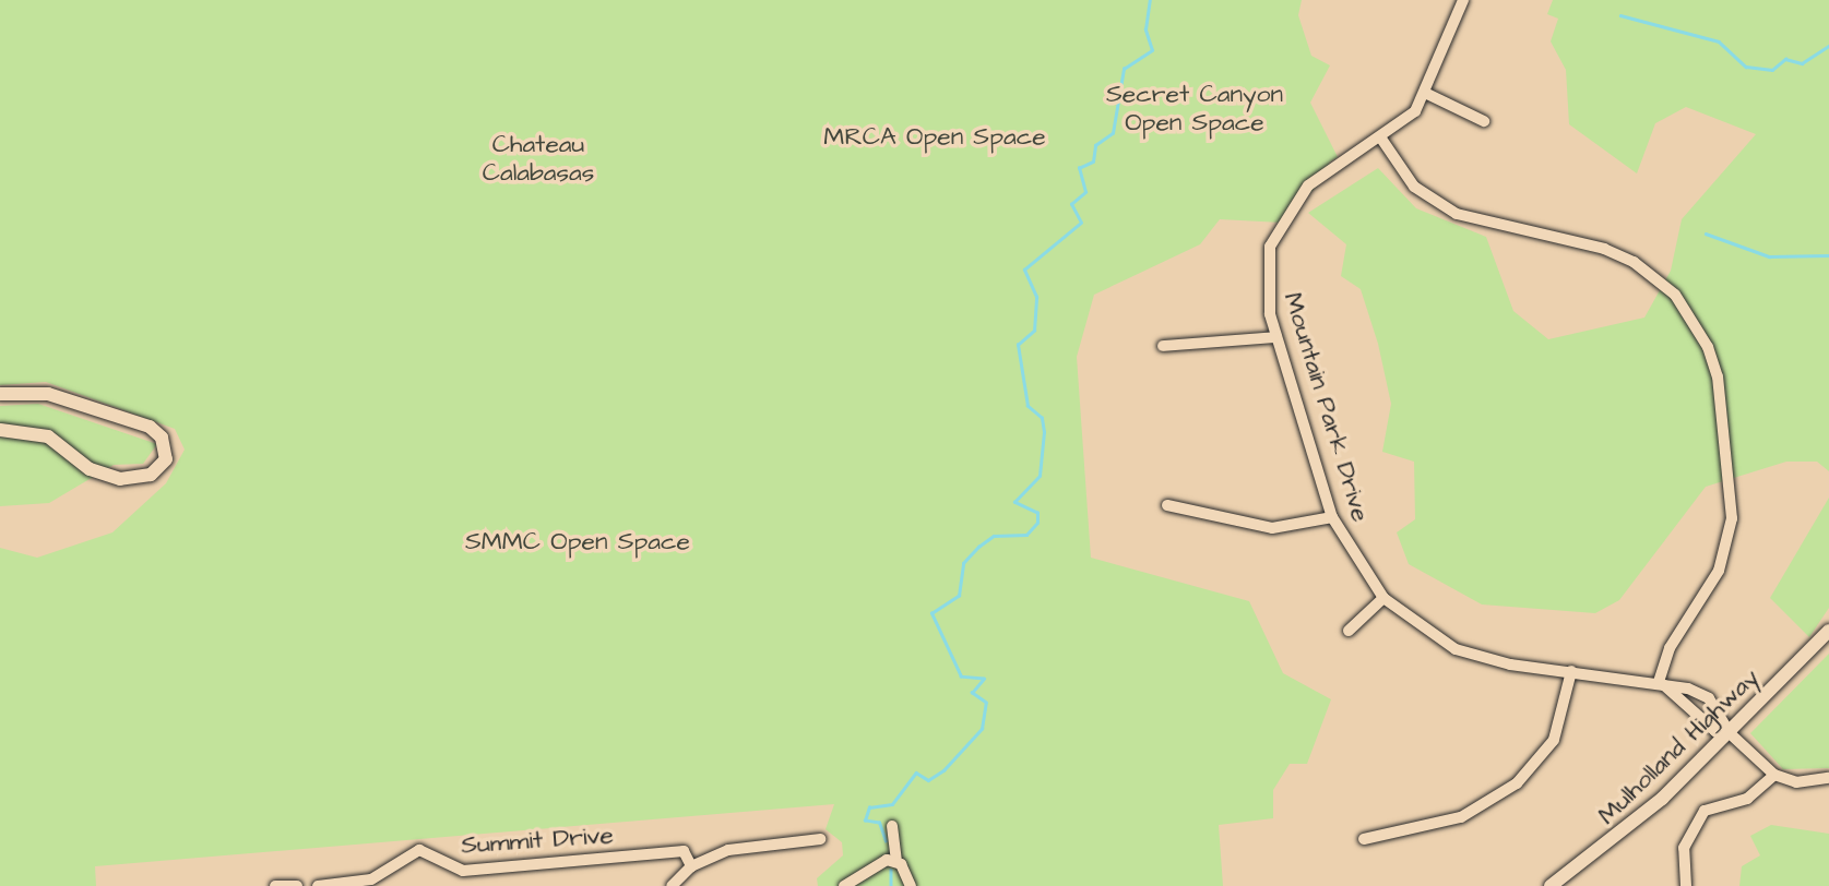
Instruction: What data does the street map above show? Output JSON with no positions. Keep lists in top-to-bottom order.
{
  "streets": {
    "main road": ["Mulholland Highway"],
    "street": ["Mountain Park Drive", "Summit Drive"]
  },
  "parks": [
    "Secret Canyon Open Space",
    "MRCA Open Space",
    "Chateau Calabasas",
    "SMMC Open Space"
  ]
}
